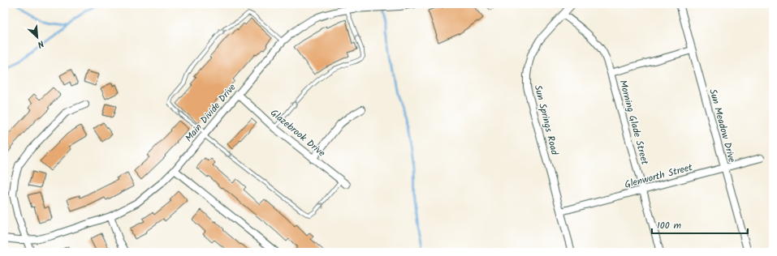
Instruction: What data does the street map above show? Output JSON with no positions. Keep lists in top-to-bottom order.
{
  "streets": {
    "street": [
      "Main Divide Drive",
      "Sun Springs Road",
      "Morning Glade Street",
      "Sun Meadow Drive",
      "Glazebrook Drive",
      "Glenworth Street"
    ]
  },
  "crossings": [
    ["Main Divide Drive", "Glazebrook Drive"],
    ["Sun Springs Road", "Morning Glade Street"],
    ["Sun Springs Road", "Glenworth Street"],
    ["Morning Glade Street", "Glenworth Street"],
    ["Sun Meadow Drive", "Glenworth Street"]
  ],
  "scale_bar": "100 m",
  "north": "bottom right"
}
